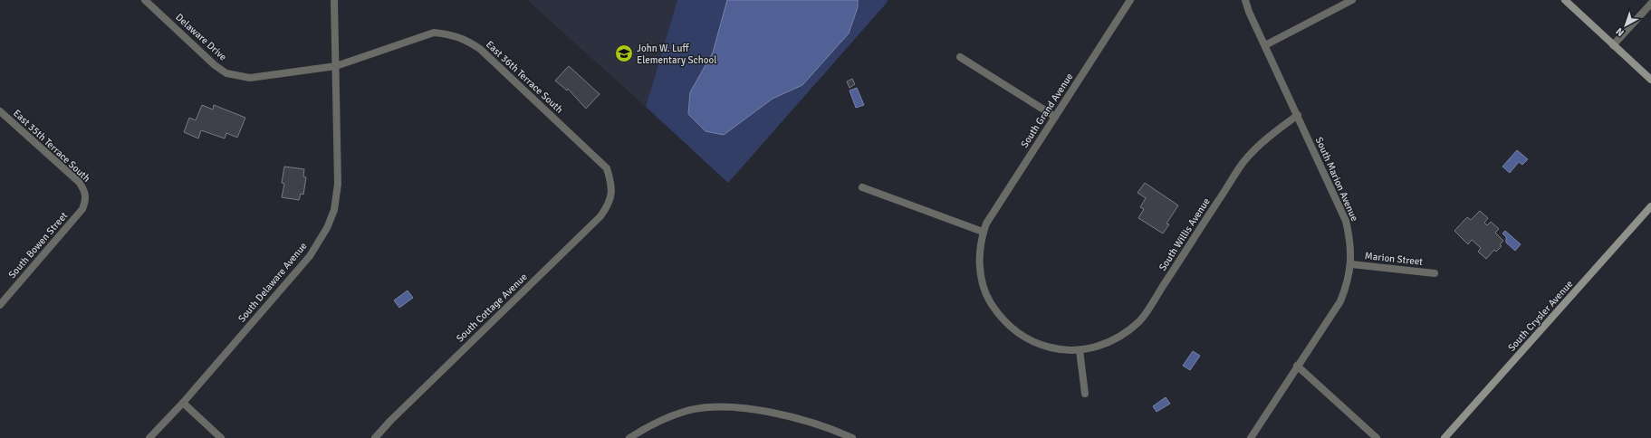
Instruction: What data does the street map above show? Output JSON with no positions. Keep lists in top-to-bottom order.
{
  "streets": {
    "main road": ["South Crysler Avenue"],
    "street": [
      "Delaware Drive",
      "East 36th Terrace South",
      "South Grand Avenue",
      "East 35th Terrace South",
      "South Marion Avenue",
      "South Willis Avenue",
      "South Bowen Street",
      "Marion Street",
      "South Delaware Avenue",
      "South Cottage Avenue"
    ]
  },
  "crossings": [
    ["Delaware Drive", "East 36th Terrace South"],
    ["Delaware Drive", "South Delaware Avenue"],
    ["East 36th Terrace South", "South Delaware Avenue"],
    ["East 36th Terrace South", "South Cottage Avenue"],
    ["South Grand Avenue", "South Willis Avenue"],
    ["East 35th Terrace South", "South Bowen Street"],
    ["South Marion Avenue", "South Willis Avenue"],
    ["South Marion Avenue", "Marion Street"]
  ],
  "places": {
    "school or university": ["John W. Luff Elementary School"]
  },
  "north": "bottom left"
}
